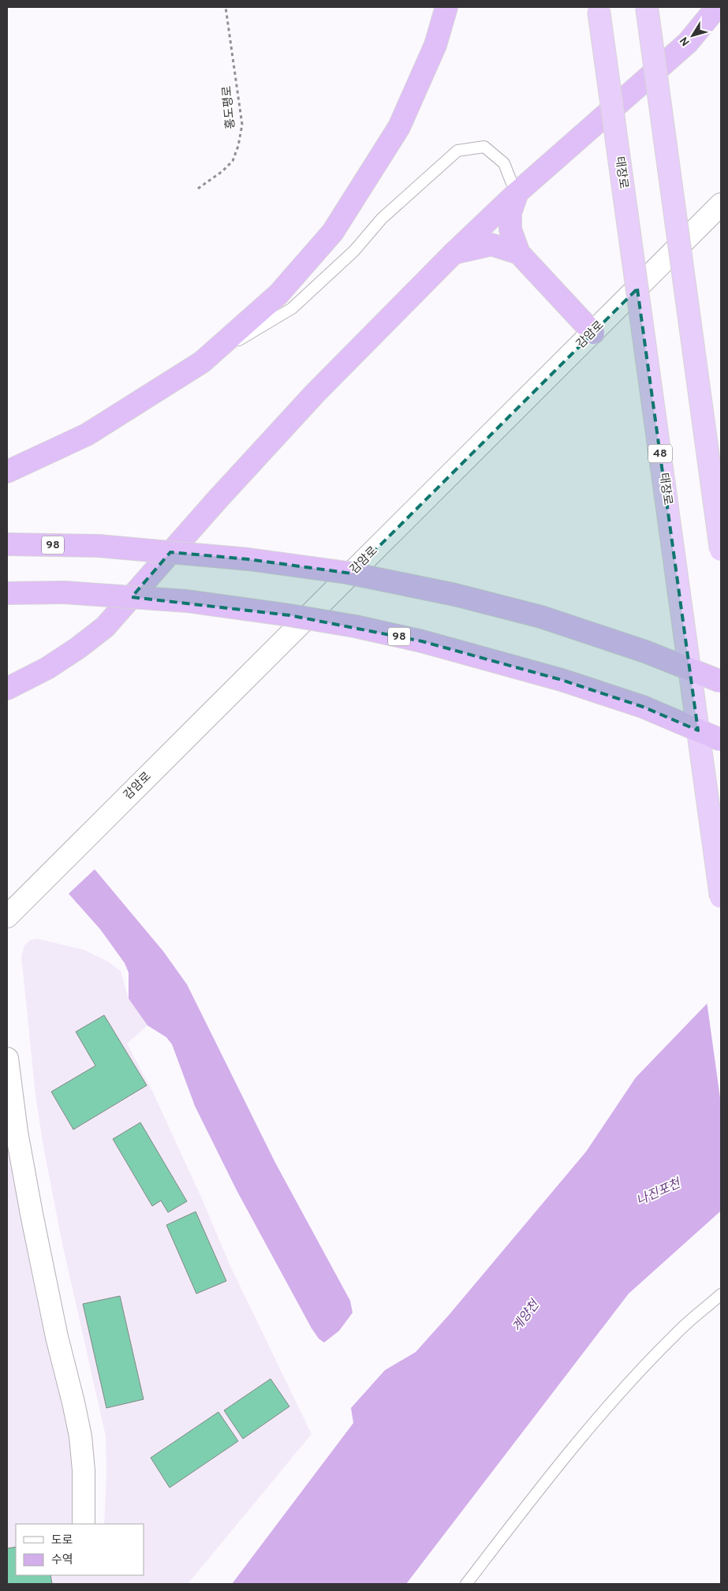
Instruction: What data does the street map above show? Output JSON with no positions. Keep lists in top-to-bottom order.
{
  "streets": {
    "highway": ["98"],
    "main road": ["태장로", "48"],
    "street": ["감암로"],
    "path": ["홍도평로"]
  },
  "water": ["나진포천", "계양천"],
  "legend": ["도로", "수역"],
  "north": "bottom left"
}
